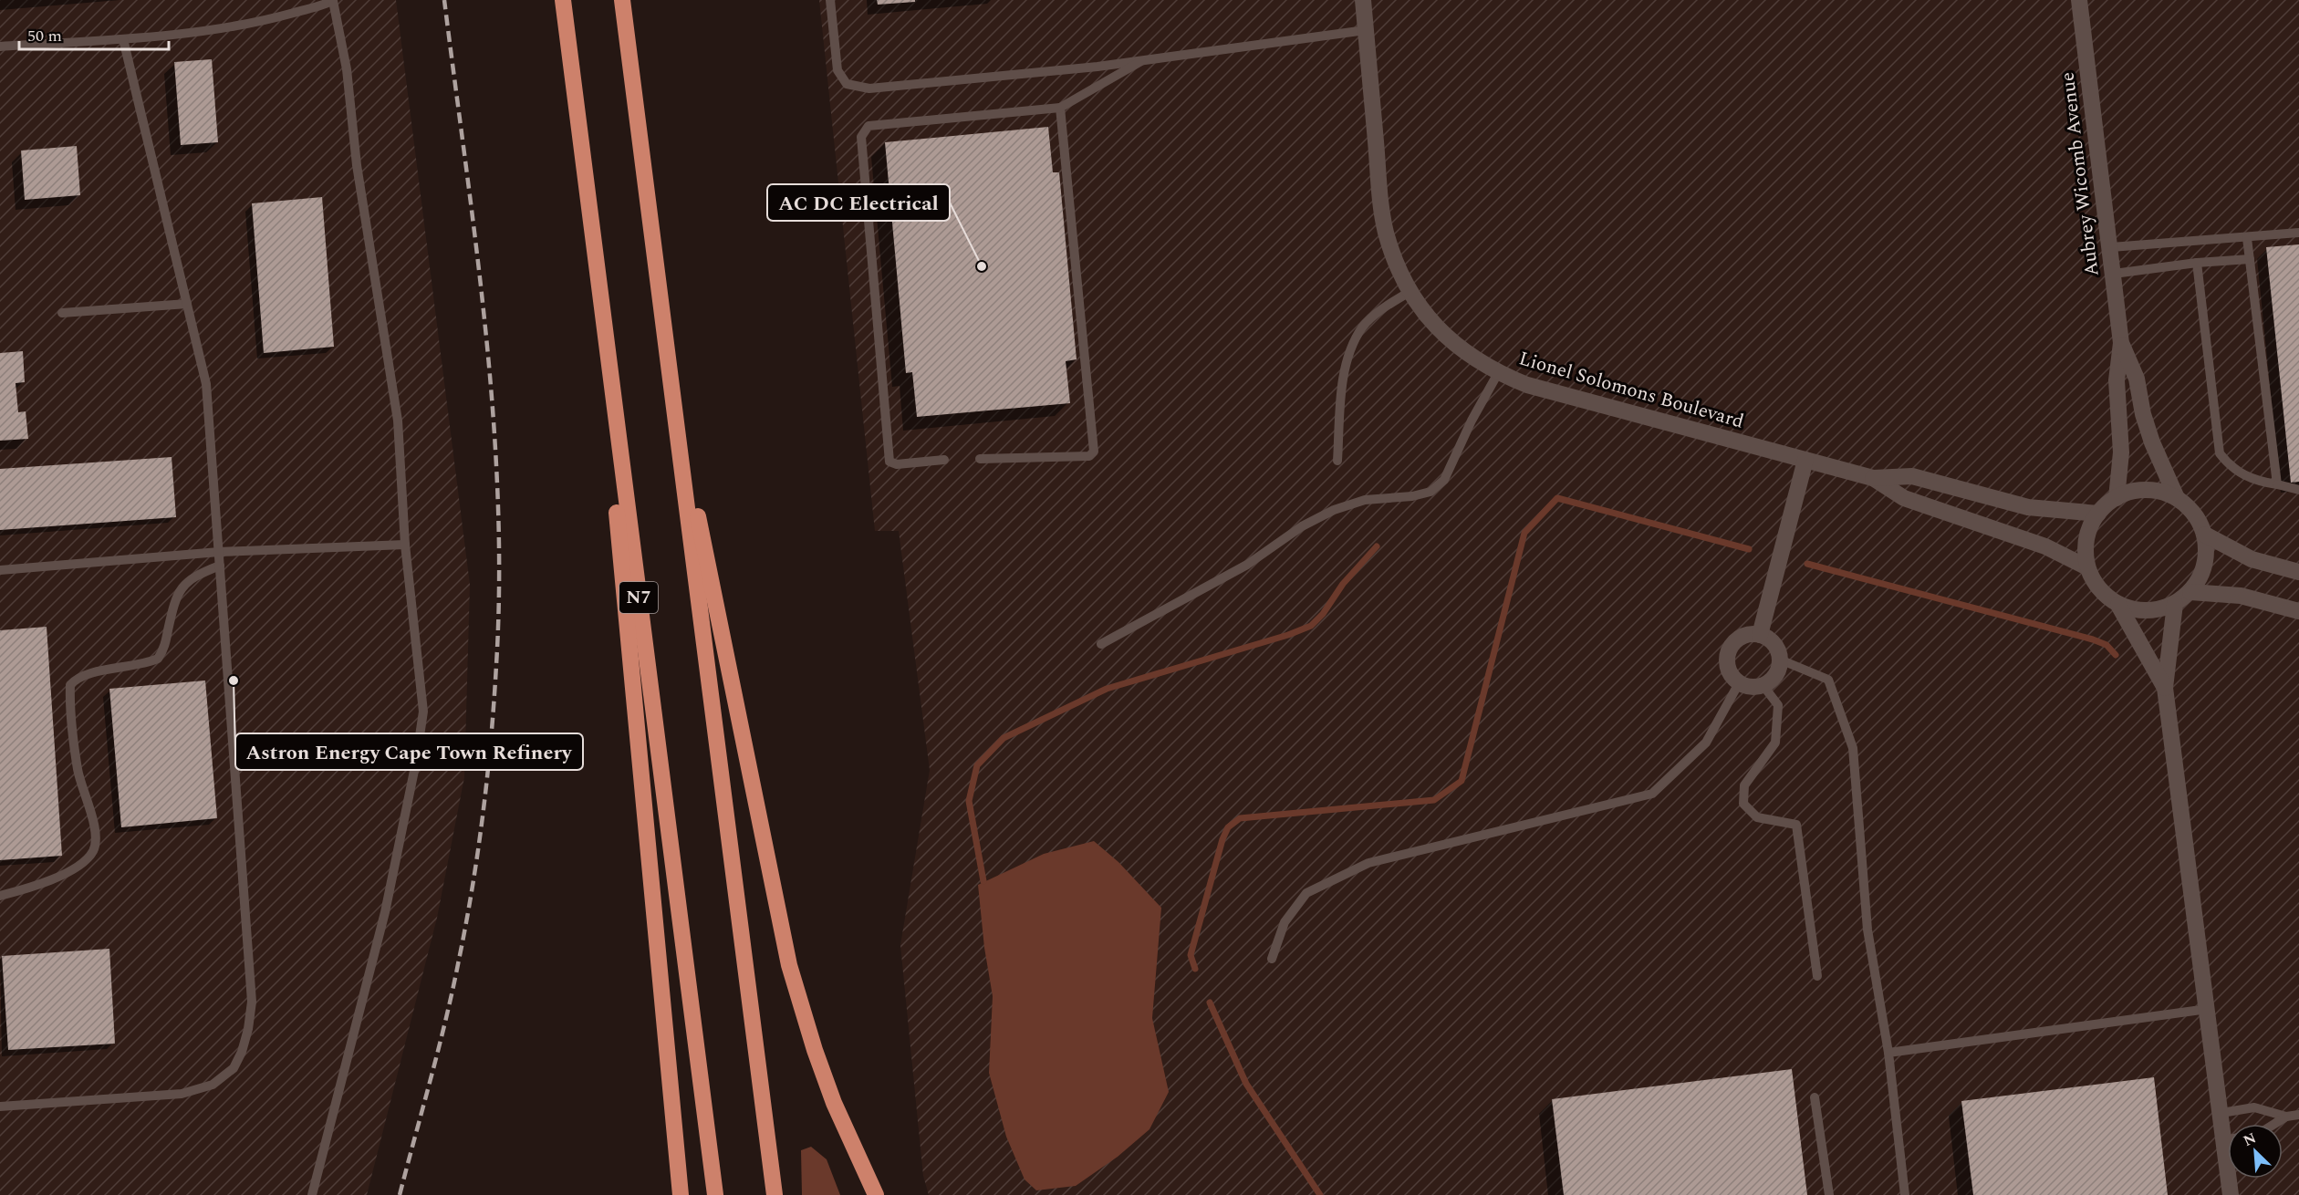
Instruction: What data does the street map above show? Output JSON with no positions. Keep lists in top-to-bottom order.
{
  "streets": {
    "highway": ["N7"],
    "street": ["Aubrey Wicomb Avenue", "Lionel Solomons Boulevard"]
  },
  "crossings": [
    ["Aubrey Wicomb Avenue", "Lionel Solomons Boulevard"]
  ],
  "places": ["AC DC Electrical", "Astron Energy Cape Town Refinery"],
  "scale_bar": "50 m",
  "north": "top left"
}
